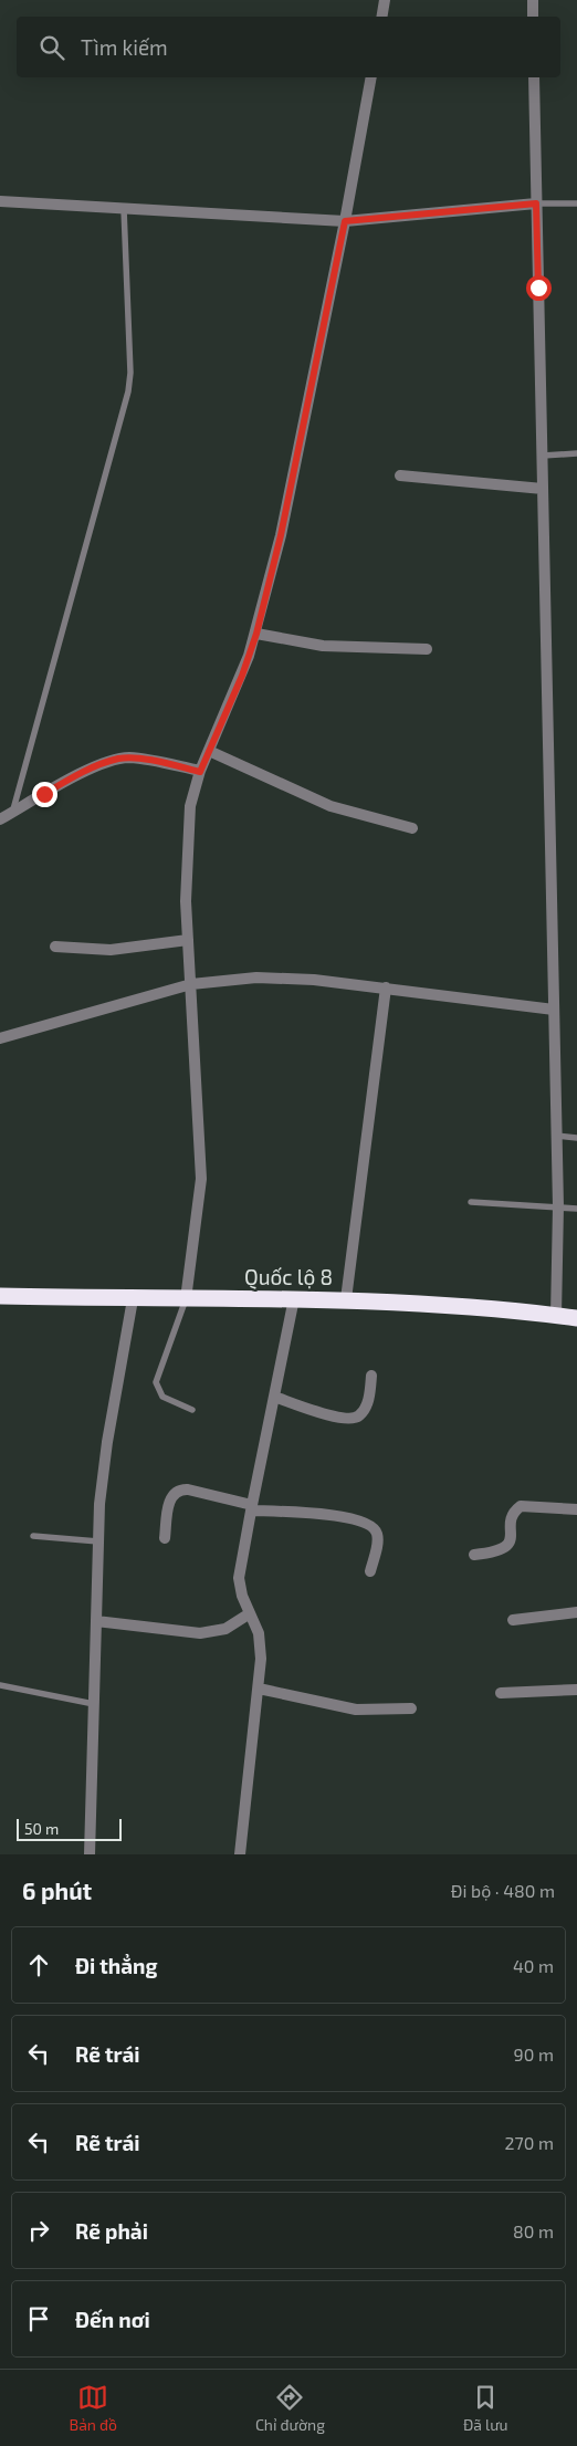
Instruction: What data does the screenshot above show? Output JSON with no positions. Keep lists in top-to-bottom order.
{
  "streets": {
    "highway": ["Quốc lộ 8"]
  },
  "scale_bar": "50 m",
  "page": {
    "search": "Tìm kiếm",
    "scale": "50 m",
    "heading": ["6 phút", "Đi bộ · 480 m"],
    "list": [
      ["Đi thẳng", "40 m"],
      ["Rẽ trái", "90 m"],
      ["Rẽ trái", "270 m"],
      ["Rẽ phải", "80 m"],
      "Đến nơi"
    ],
    "nav": ["Bản đồ", "Chỉ đường", "Đã lưu"]
  }
}
